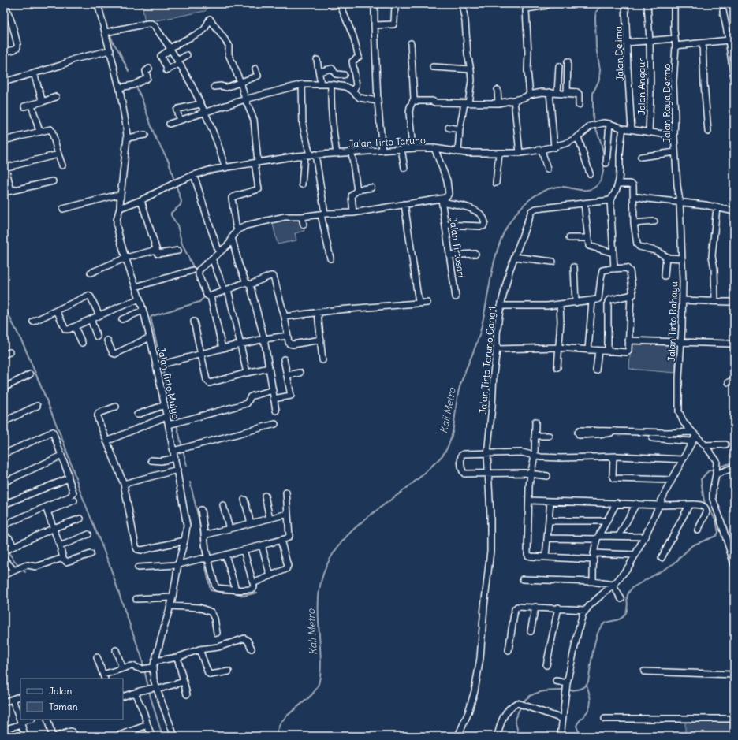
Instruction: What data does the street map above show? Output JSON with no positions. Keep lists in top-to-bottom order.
{
  "streets": {
    "street": [
      "Jalan Delima",
      "Jalan Anggur",
      "Jalan Raya Dermo",
      "Jalan Tirto Taruno",
      "Jalan Tirtosari",
      "Jalan Tirto Rahayu",
      "Jalan Tirto Taruno Gang 1",
      "Jalan Tirto Mulyo"
    ]
  },
  "crossings": [
    ["Jalan Delima", "Jalan Tirto Taruno"],
    ["Jalan Anggur", "Jalan Tirto Taruno"],
    ["Jalan Raya Dermo", "Jalan Tirto Taruno"],
    ["Jalan Raya Dermo", "Jalan Tirto Rahayu"],
    ["Jalan Tirto Taruno", "Jalan Tirto Mulyo"]
  ],
  "water": ["Kali Metro"],
  "legend": ["Jalan", "Taman"]
}
